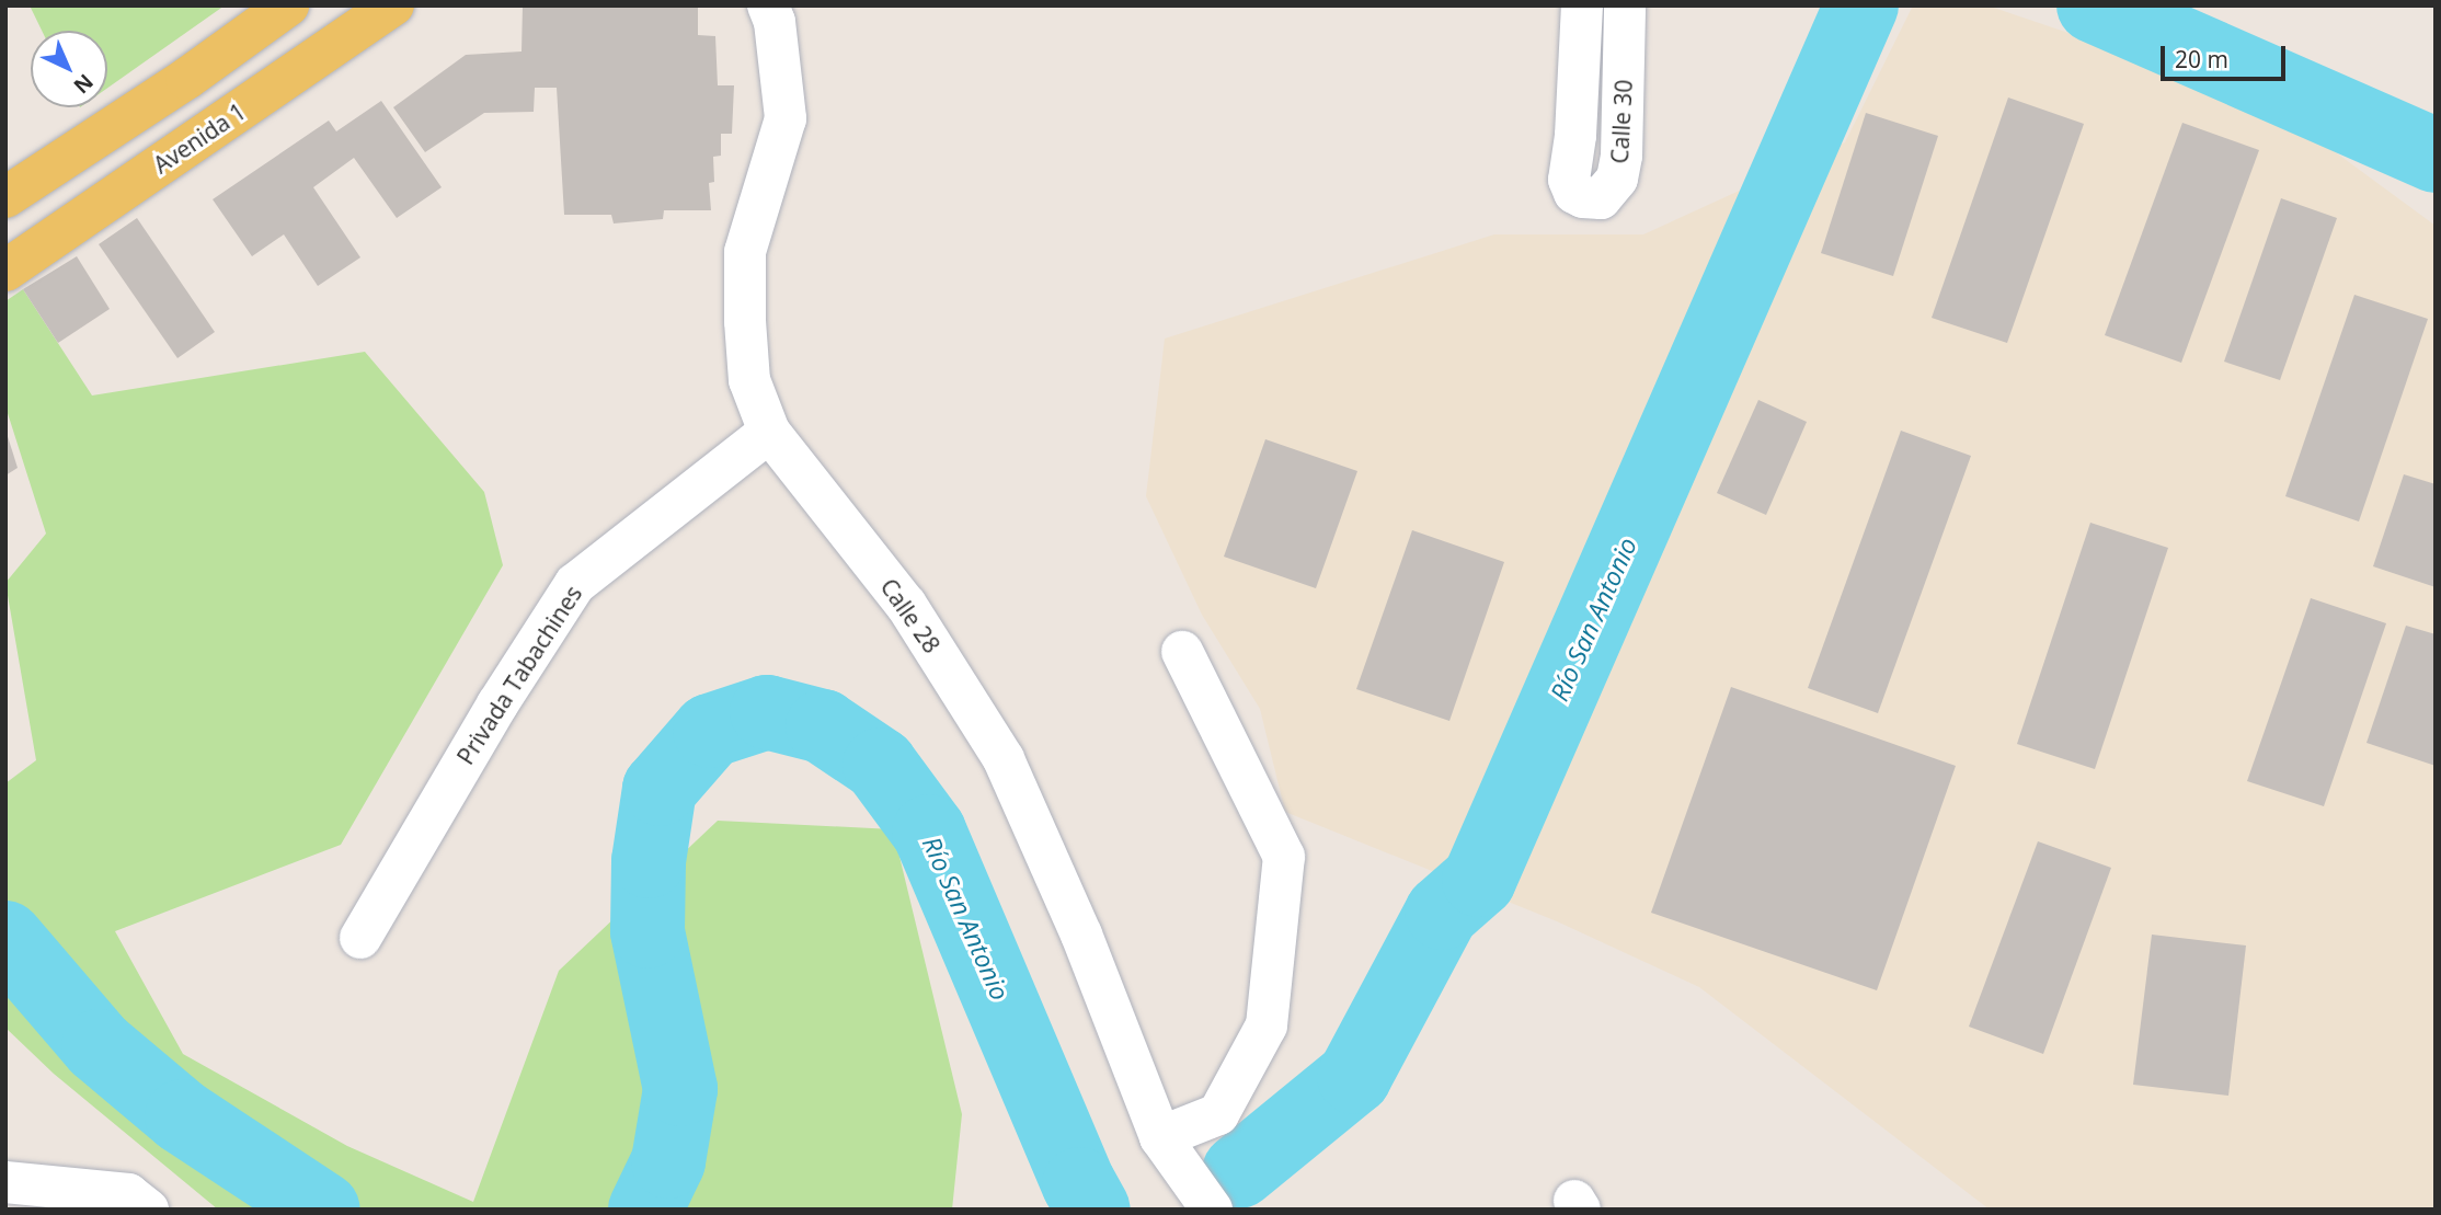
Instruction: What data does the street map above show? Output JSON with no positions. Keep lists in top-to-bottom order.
{
  "streets": {
    "main road": ["Avenida 1"],
    "street": ["Calle 30", "Calle 28", "Privada Tabachines"]
  },
  "crossings": [
    ["Calle 28", "Privada Tabachines"]
  ],
  "water": ["Río San Antonio"],
  "scale_bar": "20 m",
  "north": "bottom right"
}
